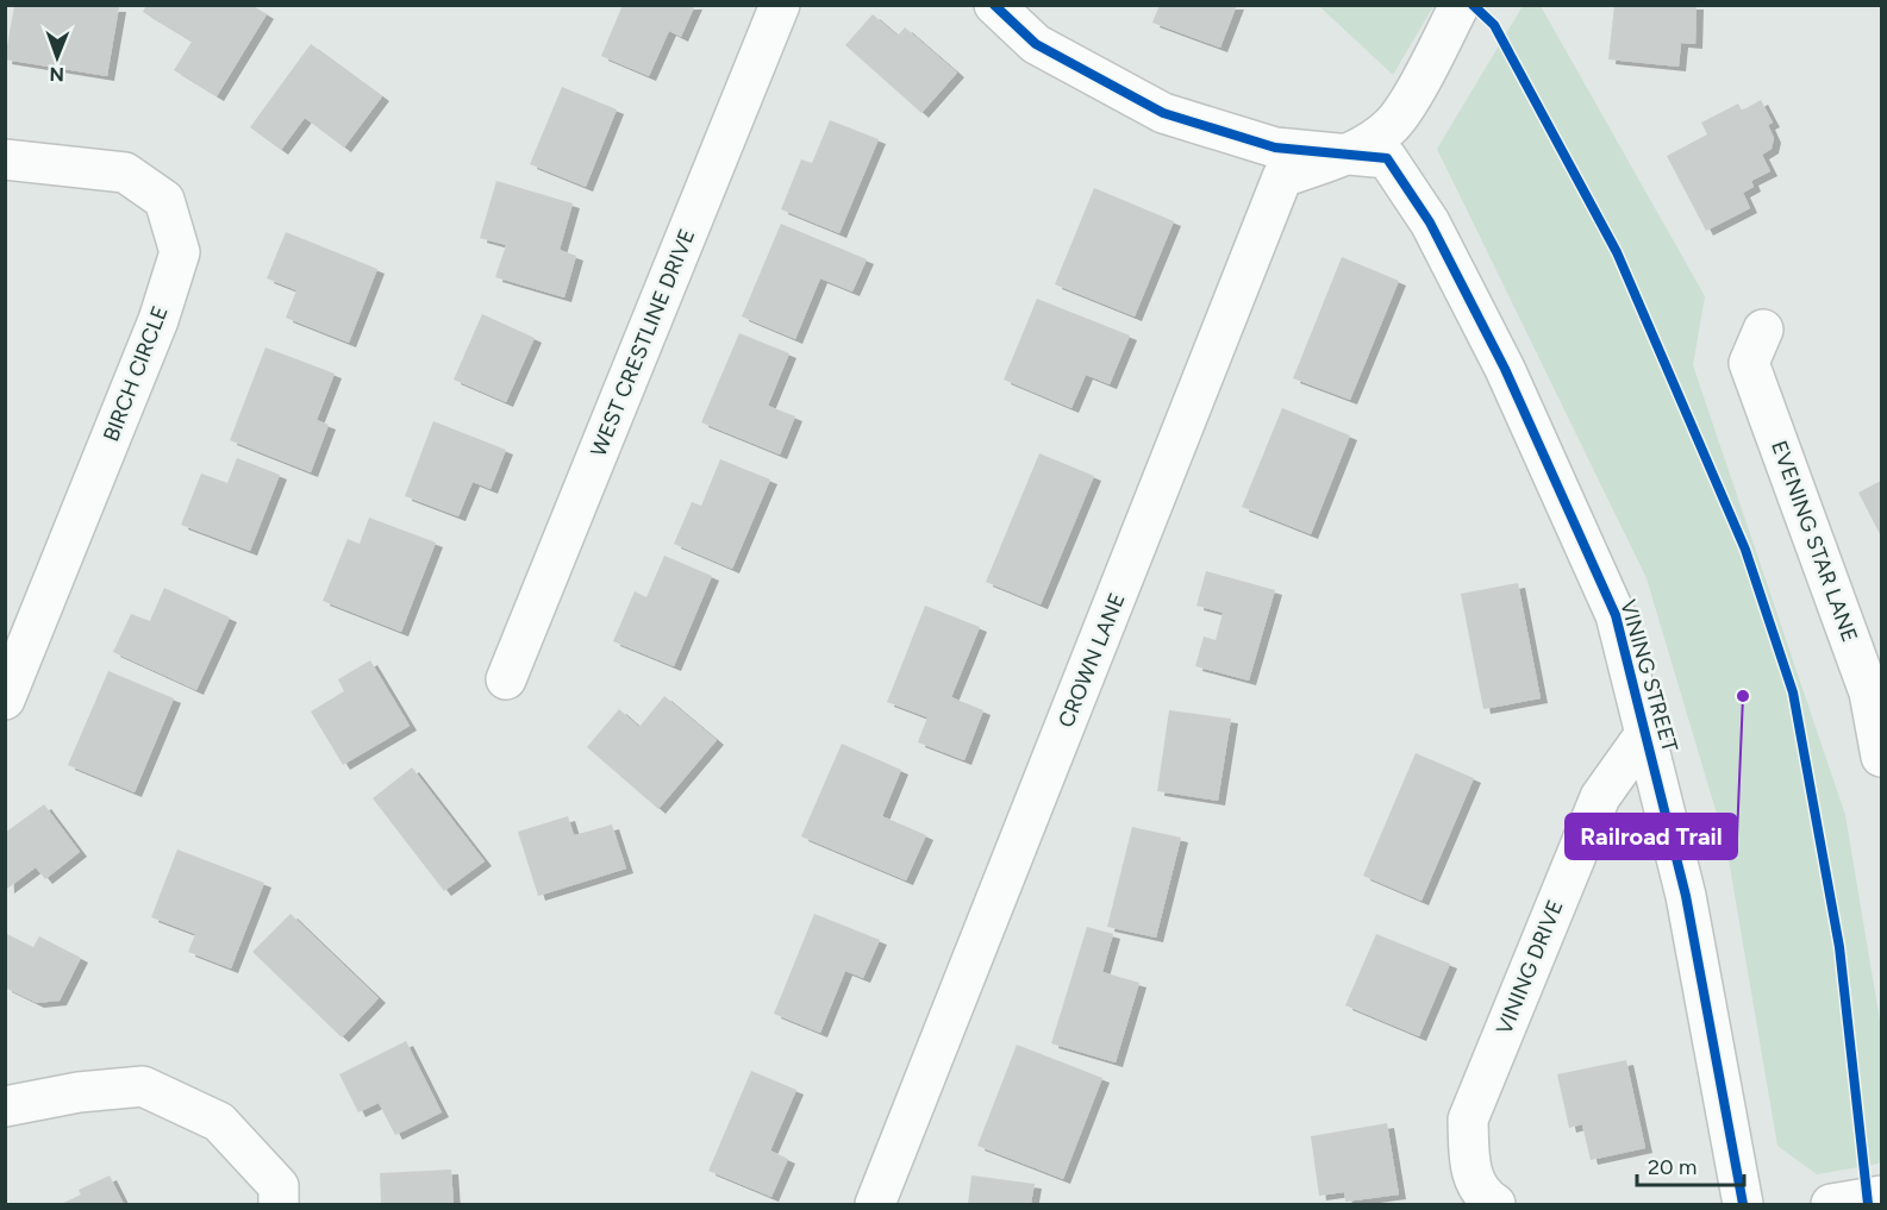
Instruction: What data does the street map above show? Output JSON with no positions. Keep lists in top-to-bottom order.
{
  "streets": {
    "street": [
      "WEST CRESTLINE DRIVE",
      "BIRCH CIRCLE",
      "EVENING STAR LANE",
      "CROWN LANE",
      "VINING STREET",
      "VINING DRIVE"
    ]
  },
  "crossings": [
    ["CROWN LANE", "VINING STREET"],
    ["VINING STREET", "VINING DRIVE"]
  ],
  "places": ["Railroad Trail"],
  "scale_bar": "20 m",
  "north": "bottom"
}
